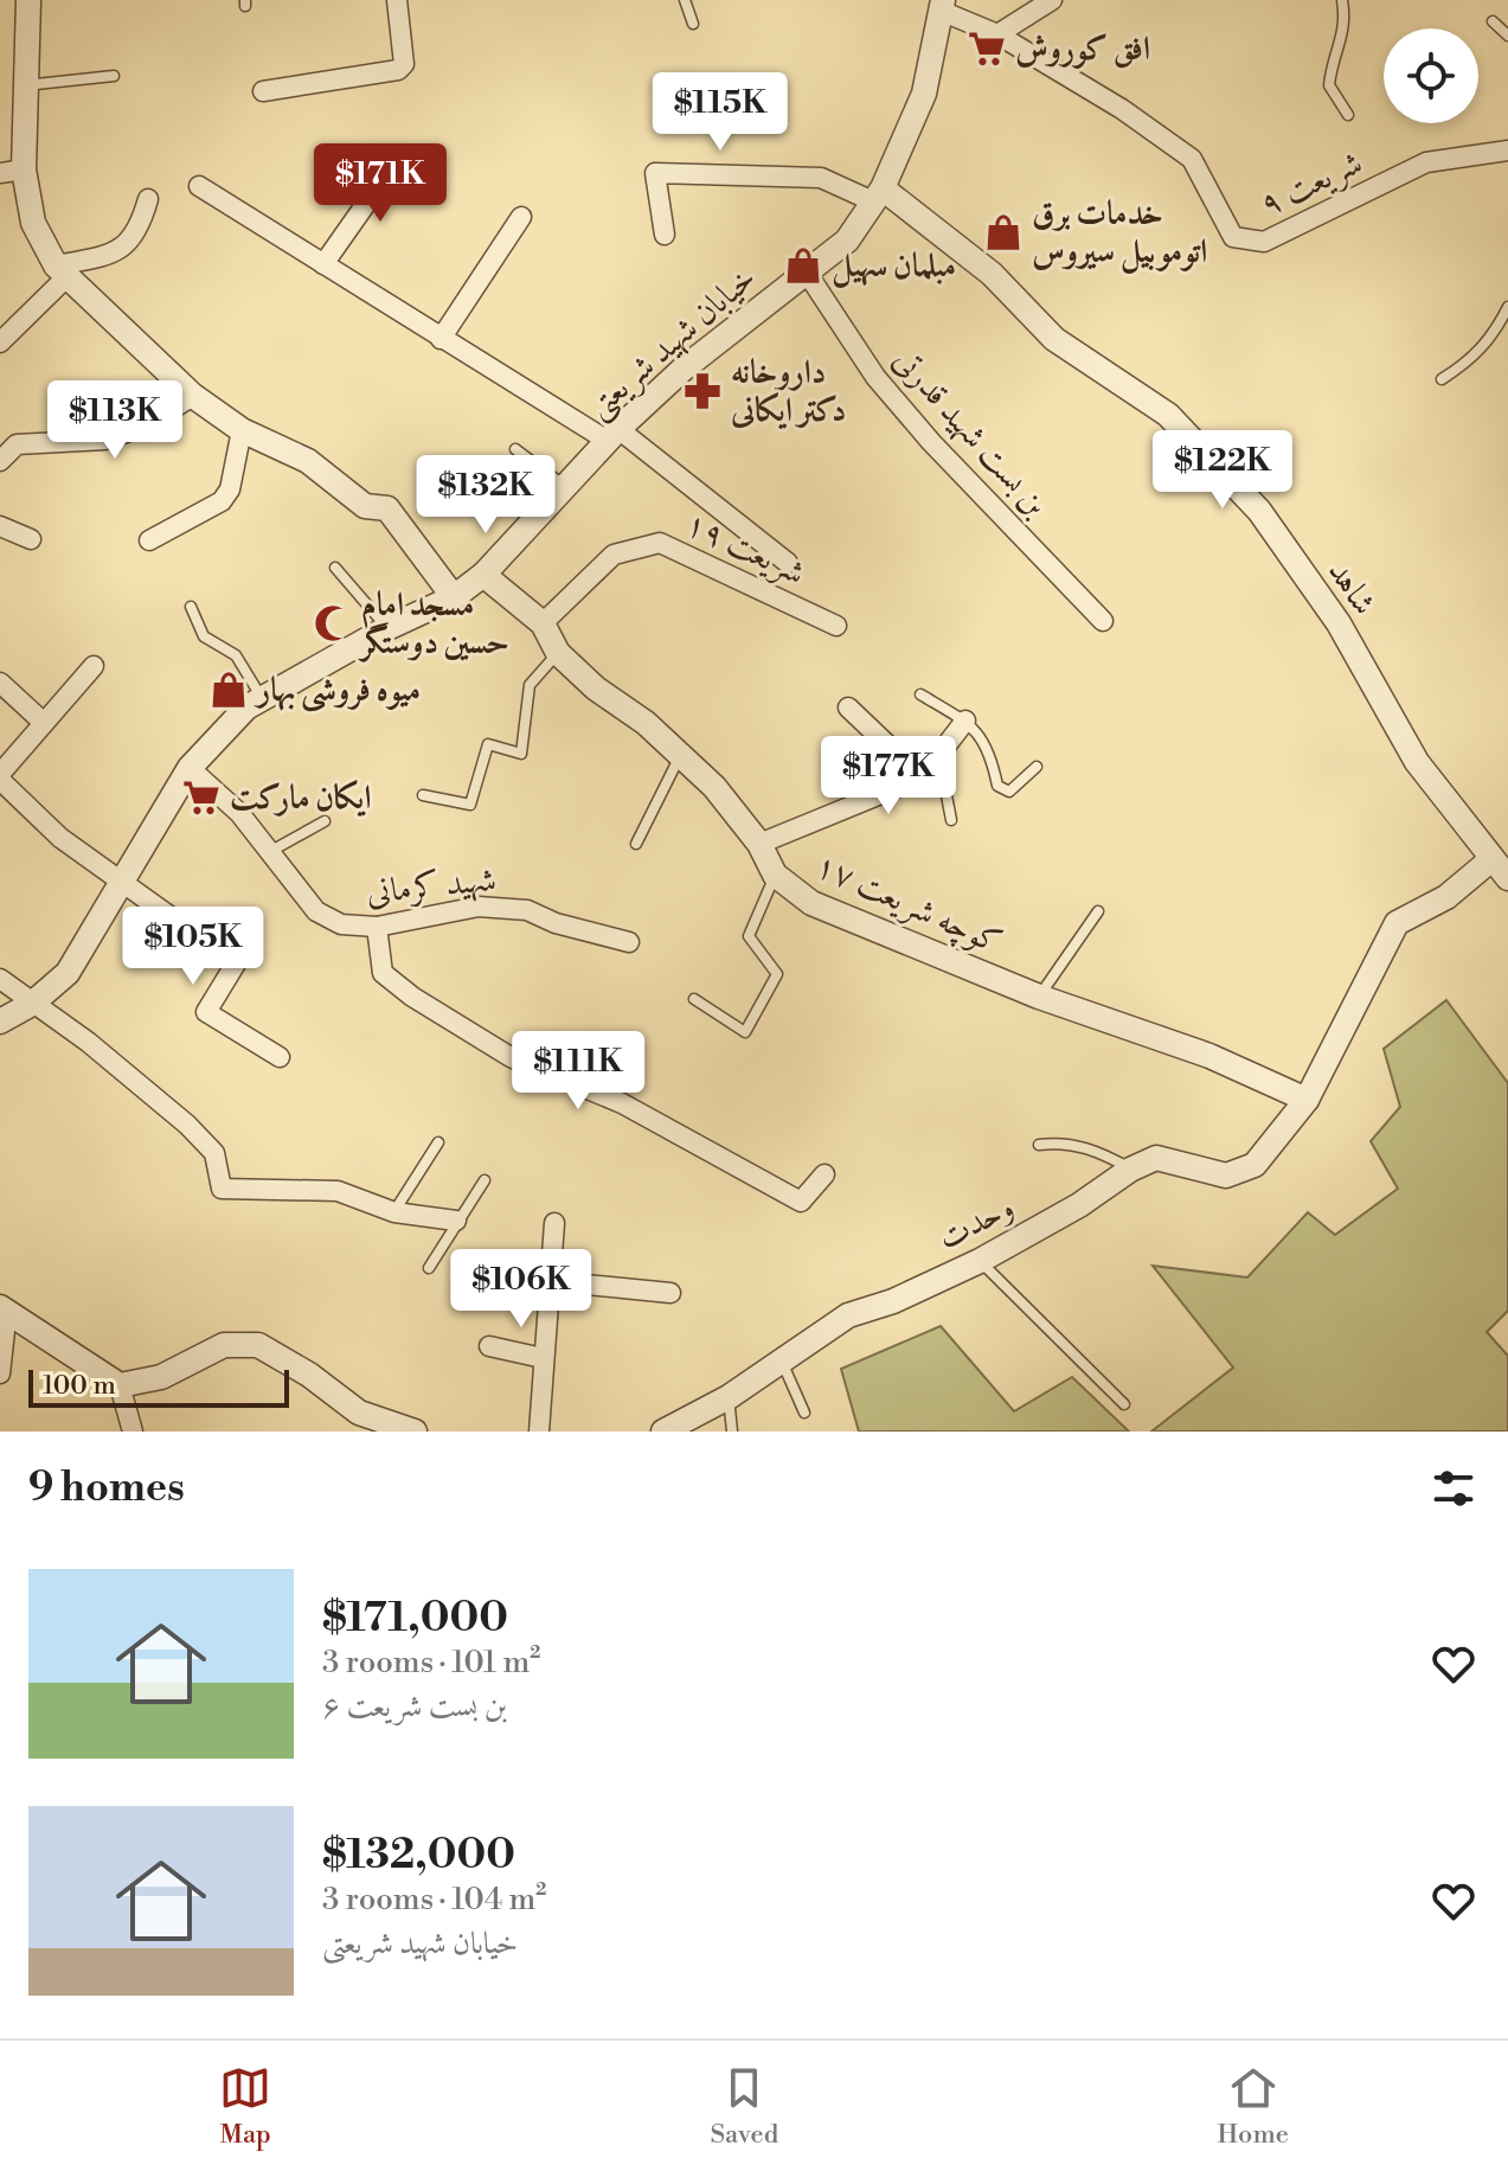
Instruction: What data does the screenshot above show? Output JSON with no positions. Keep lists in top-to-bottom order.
{
  "streets": {
    "street": [
      "شریعت ۹",
      "خیابان شهید شریعتی",
      "بن بست شهید قدرتی",
      "شریعت ۱۹",
      "شاهد",
      "شهید کرمانی",
      "کوچه شریعت ۱۷",
      "وحدت"
    ]
  },
  "crossings": [
    ["شریعت ۹", "خیابان شهید شریعتی"],
    ["خیابان شهید شریعتی", "بن بست شهید قدرتی"],
    ["خیابان شهید شریعتی", "شاهد"],
    ["خیابان شهید شریعتی", "شهید کرمانی"],
    ["خیابان شهید شریعتی", "کوچه شریعت ۱۷"],
    ["شریعت ۱۹", "کوچه شریعت ۱۷"],
    ["شاهد", "وحدت"],
    ["کوچه شریعت ۱۷", "وحدت"]
  ],
  "places": {
    "supermarket": ["افق کوروش", "ایکان مارکت"],
    "shop": ["خدمات برق اتوموبیل سیروس", "مبلمان سهیل", "میوه فروشی بهار"],
    "pharmacy": ["داروخانه دکتر ایکانی"],
    "mosque": ["مسجد امام حسین دوستگر"]
  },
  "scale_bar": "100 m",
  "page": {
    "price": [
      "$115K",
      "$171K",
      "$113K",
      "$122K",
      "$132K",
      "$177K",
      "$105K",
      "$111K",
      "$106K"
    ],
    "scale": "100 m",
    "heading": "9 homes",
    "list": [
      {
        "name": "$171,000",
        "note": "3 rooms · 101 m² · بن بست شریعت ۶"
      },
      {
        "name": "$132,000",
        "note": "3 rooms · 104 m² · خیابان شهید شریعتی"
      }
    ],
    "tabs": ["Map", "Saved", "Home"]
  }
}
